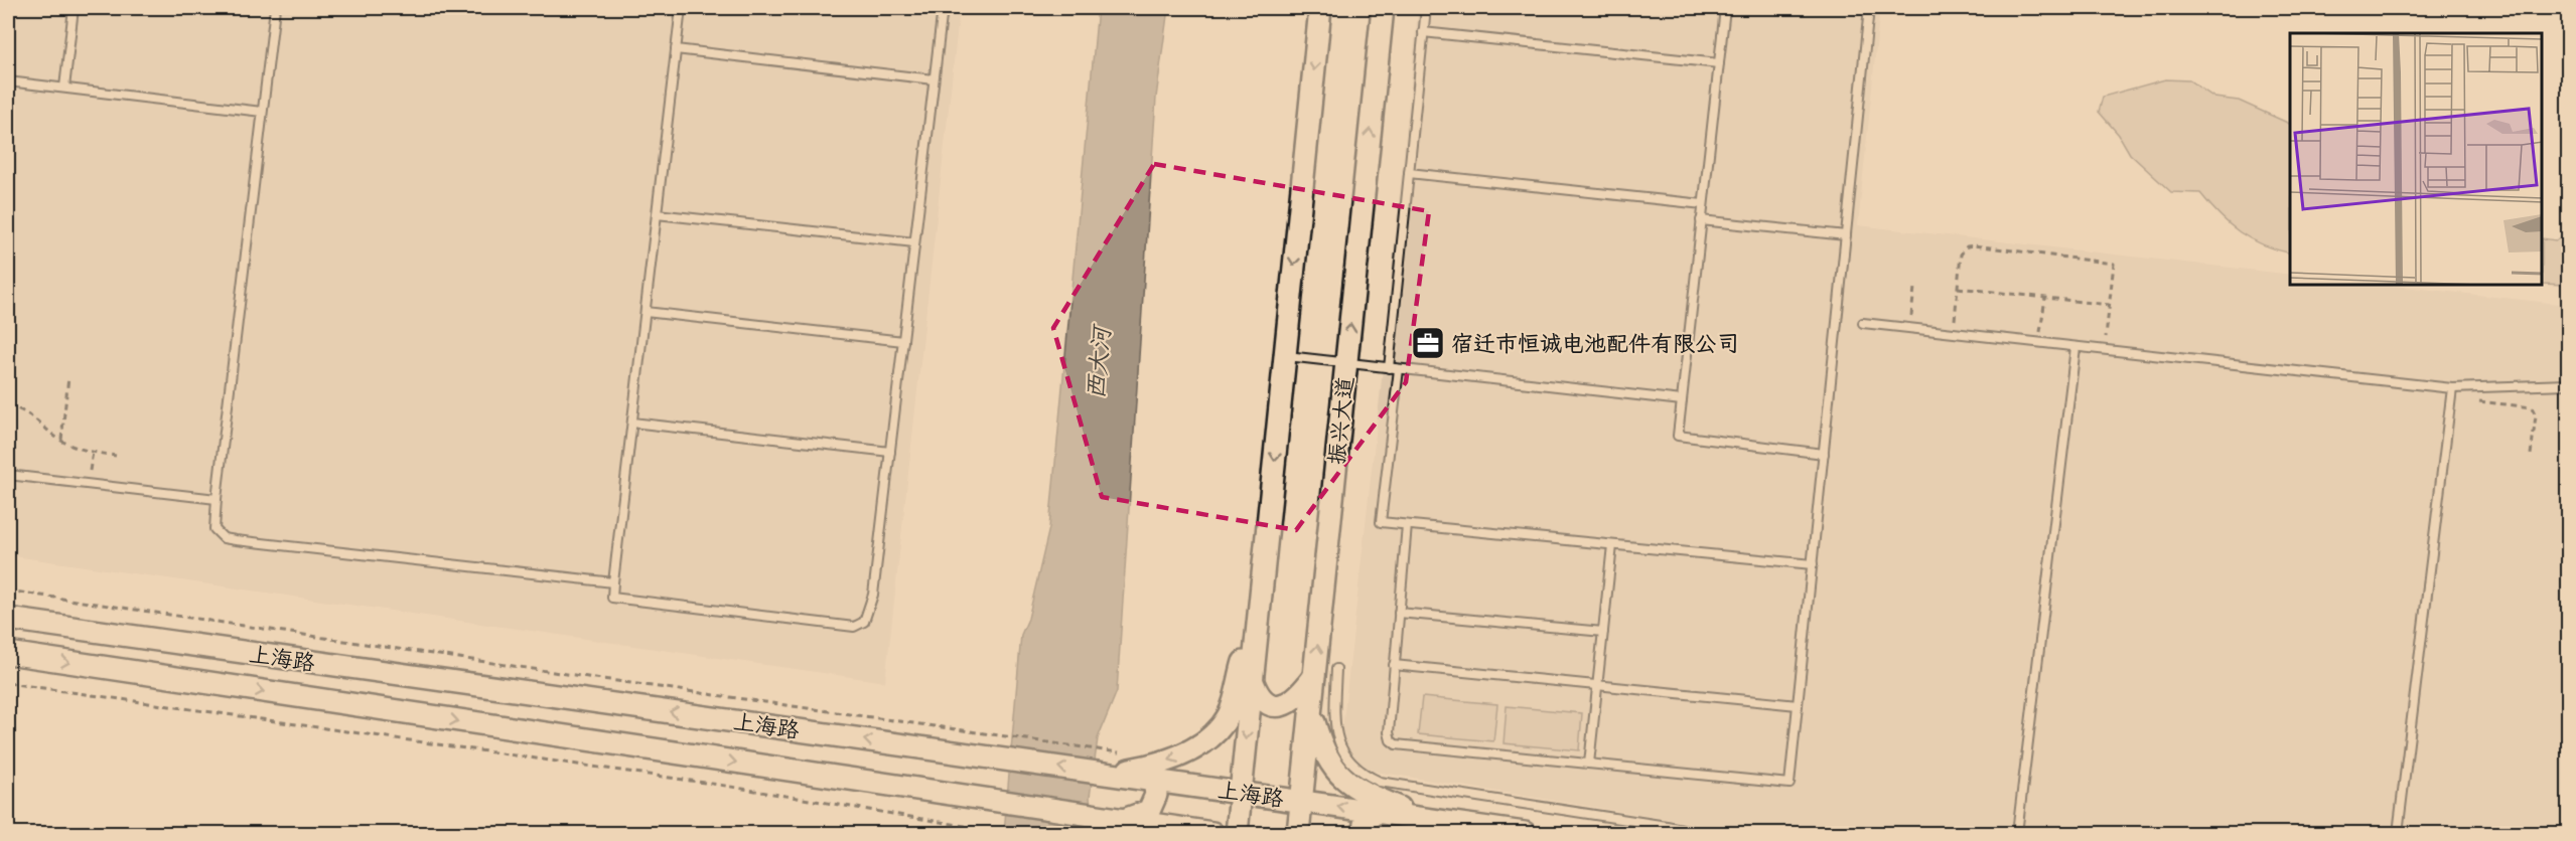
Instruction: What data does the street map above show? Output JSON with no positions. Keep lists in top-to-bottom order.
{
  "streets": {
    "main road": ["振兴大道", "上海路"]
  },
  "crossings": [
    ["振兴大道", "上海路"]
  ],
  "water": ["西大河"],
  "places": {
    "office": ["宿迁市恒诚电池配件有限公司"]
  }
}
